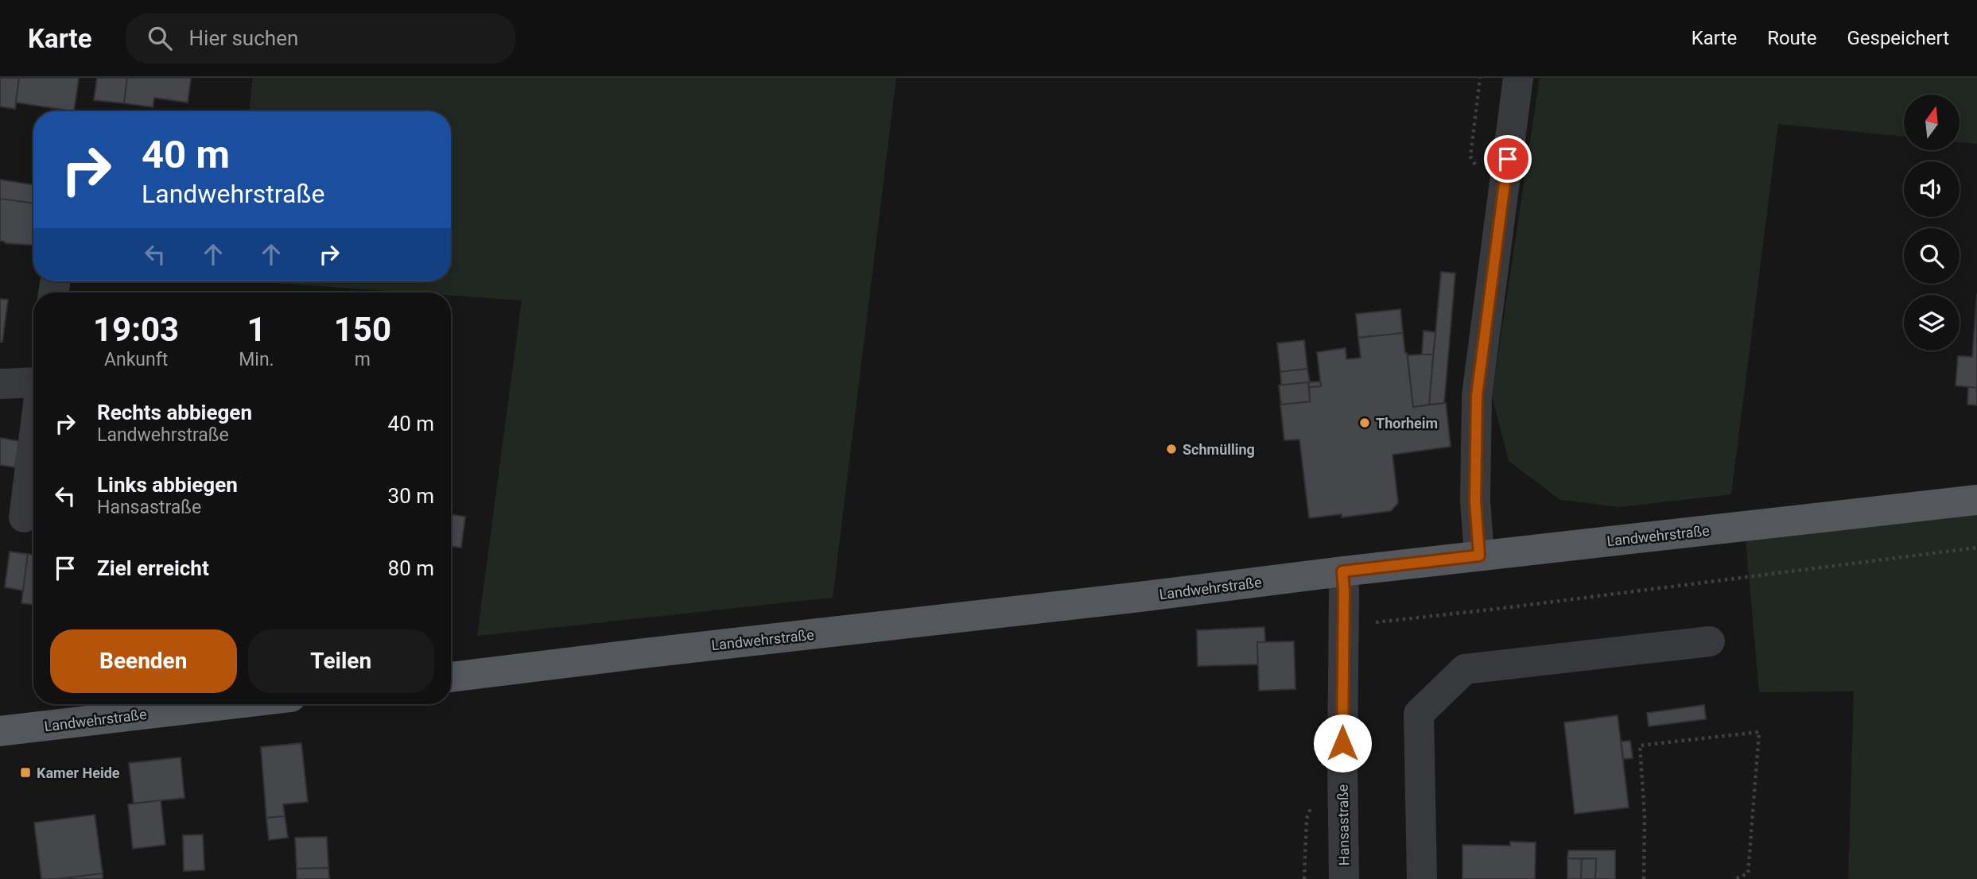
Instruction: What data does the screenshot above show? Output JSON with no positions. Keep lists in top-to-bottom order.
{
  "streets": {
    "main road": ["Landwehrstraße"],
    "street": ["Hansastraße"]
  },
  "crossings": [
    ["Landwehrstraße", "Hansastraße"]
  ],
  "places": {
    "other": ["Thorheim", "Schmülling"],
    "transit": ["Kamer Heide"]
  },
  "north": "top",
  "page": {
    "header": "Karte",
    "search": "Hier suchen",
    "nav": ["Karte", "Route", "Gespeichert"],
    "turn": ["40 m", "Landwehrstraße"],
    "eta": [
      "19:03",
      "Ankunft",
      "1",
      "Min.",
      "150",
      "m"
    ],
    "list": [
      {
        "name": "Rechts abbiegen",
        "note": "Landwehrstraße",
        "value": "40 m"
      },
      {
        "name": "Links abbiegen",
        "note": "Hansastraße",
        "value": "30 m"
      },
      {
        "name": "Ziel erreicht",
        "value": "80 m"
      }
    ],
    "buttons": ["Beenden", "Teilen"]
  }
}
